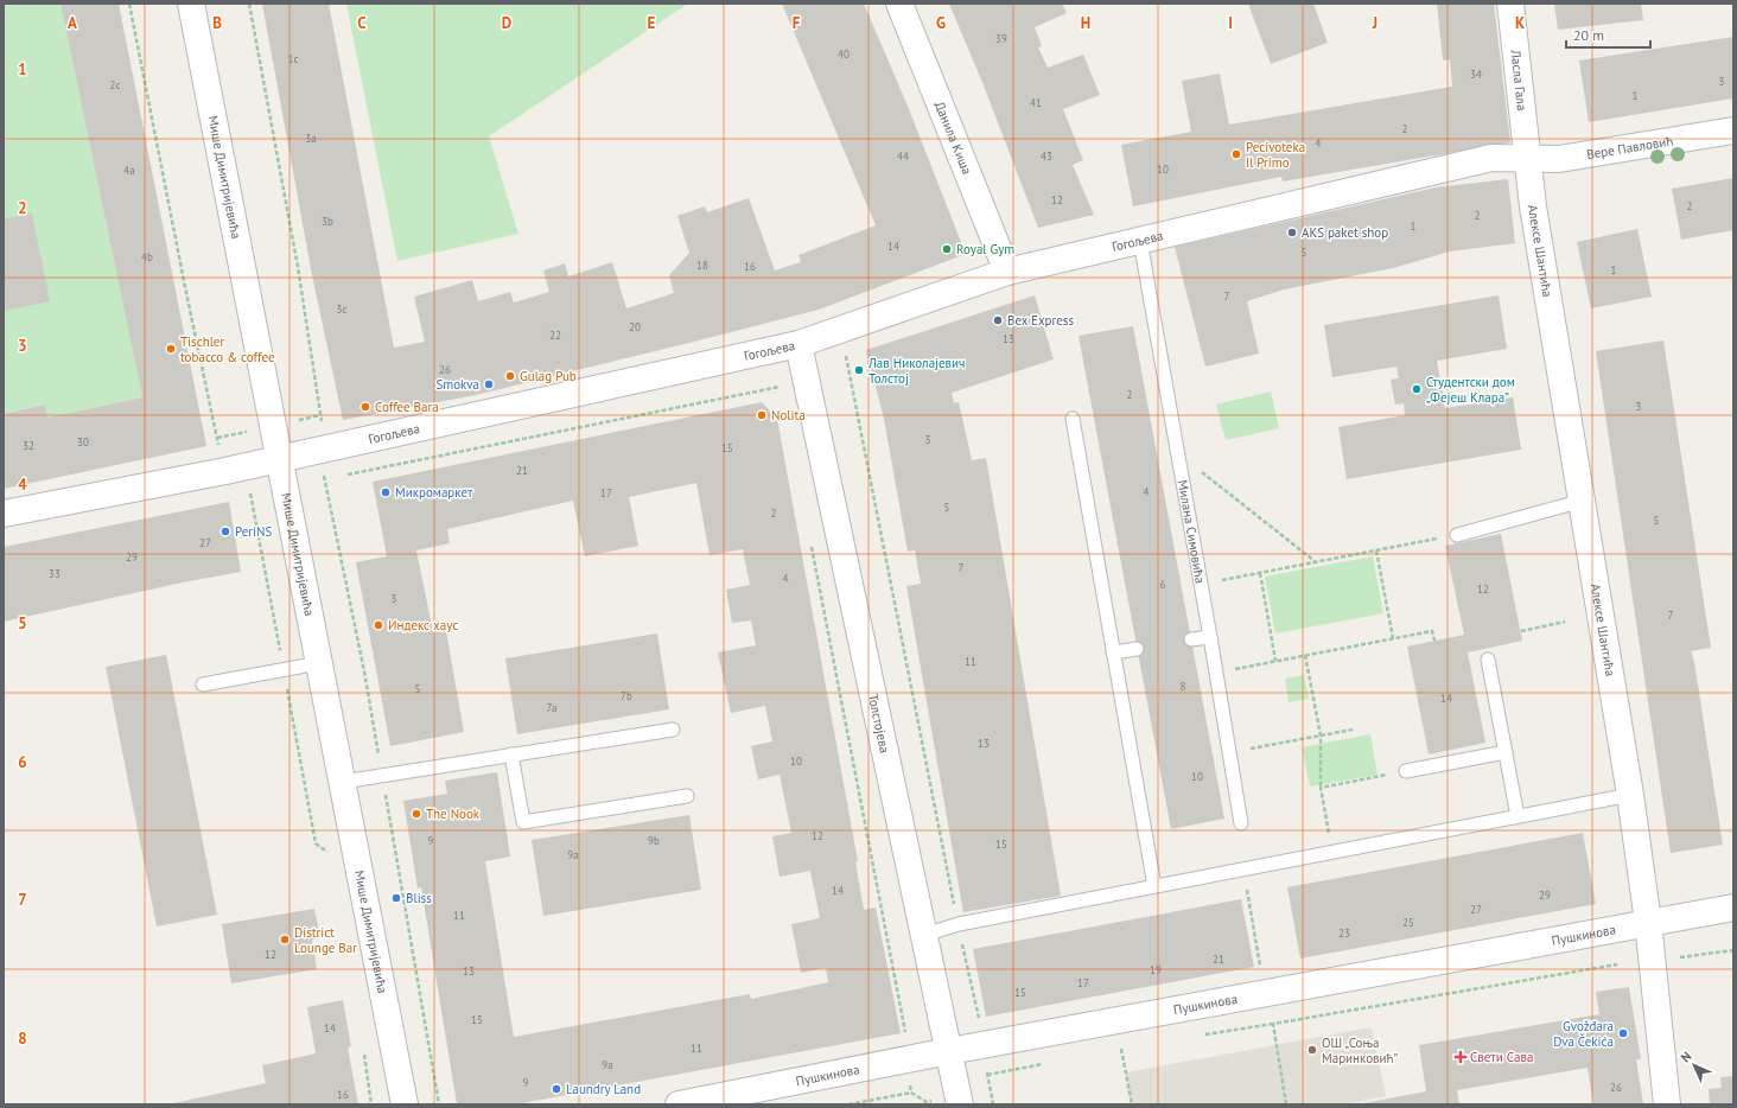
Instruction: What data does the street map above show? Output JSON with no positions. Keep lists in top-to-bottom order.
{
  "streets": {
    "street": [
      "Ласла Гала",
      "Данила Киша",
      "Вере Павловић",
      "Мише Димитријевића",
      "Гогољева",
      "Алексе Шантића",
      "Толстојева",
      "Пушкинова"
    ],
    "lane": ["Милана Симовића"]
  },
  "crossings": [
    ["Ласла Гала", "Вере Павловић"],
    ["Ласла Гала", "Гогољева"],
    ["Ласла Гала", "Алексе Шантића"],
    ["Данила Киша", "Гогољева"],
    ["Вере Павловић", "Гогољева"],
    ["Вере Павловић", "Алексе Шантића"],
    ["Мише Димитријевића", "Гогољева"],
    ["Гогољева", "Алексе Шантића"],
    ["Гогољева", "Милана Симовића"],
    ["Гогољева", "Толстојева"],
    ["Алексе Шантића", "Пушкинова"],
    ["Толстојева", "Пушкинова"]
  ],
  "places": {
    "other": [
      "Pecivoteka Il Primo",
      "AKS paket shop",
      "Royal Gym",
      "Bex Express",
      "Tischler tobacco & coffee",
      "Лав Николајевич Толстој",
      "Gulag Pub",
      "Smokva",
      "Студентски дом „Фејеш Клара”",
      "Coffee Bara",
      "Nolita",
      "Микромаркет",
      "PeriNS",
      "Индекс хаус",
      "The Nook",
      "Bliss",
      "District Lounge Bar",
      "Gvožđara Dva Čekića",
      "ОШ „Соња Маринковић”",
      "Laundry Land"
    ],
    "health": ["Свети Сава"]
  },
  "house_numbers": [
    "39",
    "40",
    "1c",
    "34",
    "3",
    "2c",
    "1",
    "41",
    "2",
    "3a",
    "4",
    "44",
    "43",
    "10",
    "4a",
    "12",
    "2",
    "2",
    "3b",
    "1",
    "14",
    "5",
    "4b",
    "18",
    "16",
    "1",
    "7",
    "3c",
    "20",
    "22",
    "13",
    "26",
    "2",
    "3",
    "3",
    "30",
    "32",
    "15",
    "21",
    "4",
    "17",
    "5",
    "2",
    "5",
    "27",
    "29",
    "7",
    "33",
    "4",
    "6",
    "12",
    "3",
    "7",
    "11",
    "8",
    "5",
    "7b",
    "14",
    "7a",
    "13",
    "10",
    "10",
    "12",
    "9",
    "9b",
    "15",
    "9a",
    "14",
    "29",
    "27",
    "11",
    "25",
    "23",
    "12",
    "21",
    "19",
    "13",
    "17",
    "15",
    "15",
    "14",
    "11",
    "9a",
    "9",
    "26",
    "16"
  ],
  "scale_bar": "20 m",
  "north": "top left",
  "grid": {
    "columns": [
      "A",
      "B",
      "C",
      "D",
      "E",
      "F",
      "G",
      "H",
      "I",
      "J",
      "K"
    ],
    "rows": [
      "1",
      "2",
      "3",
      "4",
      "5",
      "6",
      "7",
      "8"
    ]
  }
}
